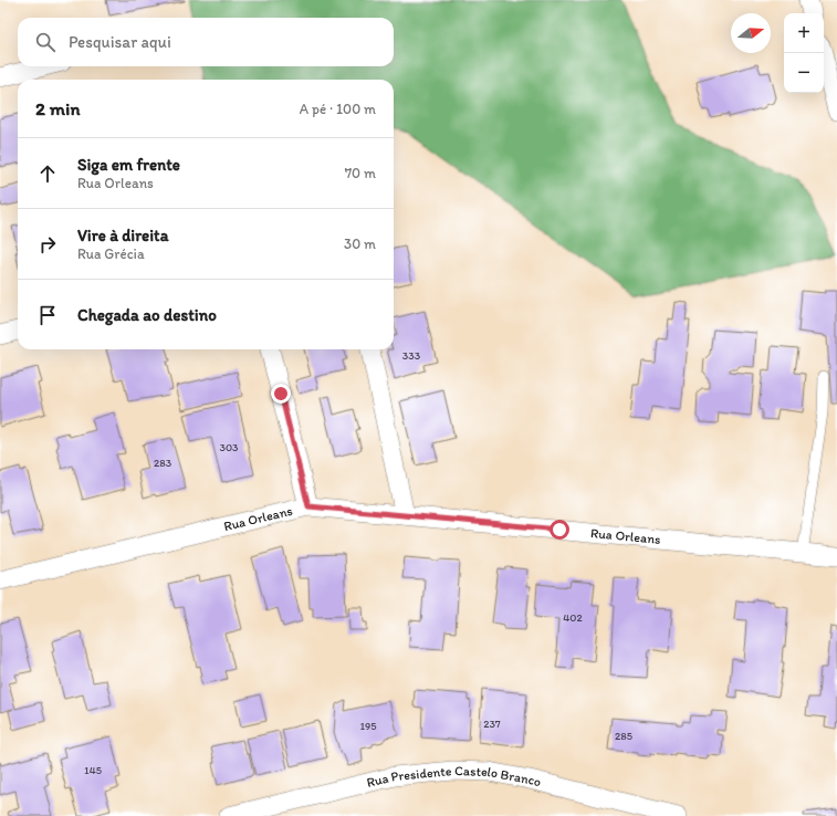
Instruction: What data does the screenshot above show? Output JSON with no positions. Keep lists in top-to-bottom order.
{
  "streets": {
    "street": ["Rua Orleans", "Rua Presidente Castelo Branco"]
  },
  "house_numbers": [
    "333",
    "303",
    "283",
    "402",
    "237",
    "195",
    "285",
    "145"
  ],
  "north": "right",
  "page": {
    "map_buttons": ["+", "−"],
    "search": "Pesquisar aqui",
    "heading": ["2 min", "A pé · 100 m"],
    "list": [
      ["Siga em frente", "Rua Orleans", "70 m"],
      ["Vire à direita", "Rua Grécia", "30 m"],
      "Chegada ao destino"
    ]
  }
}
